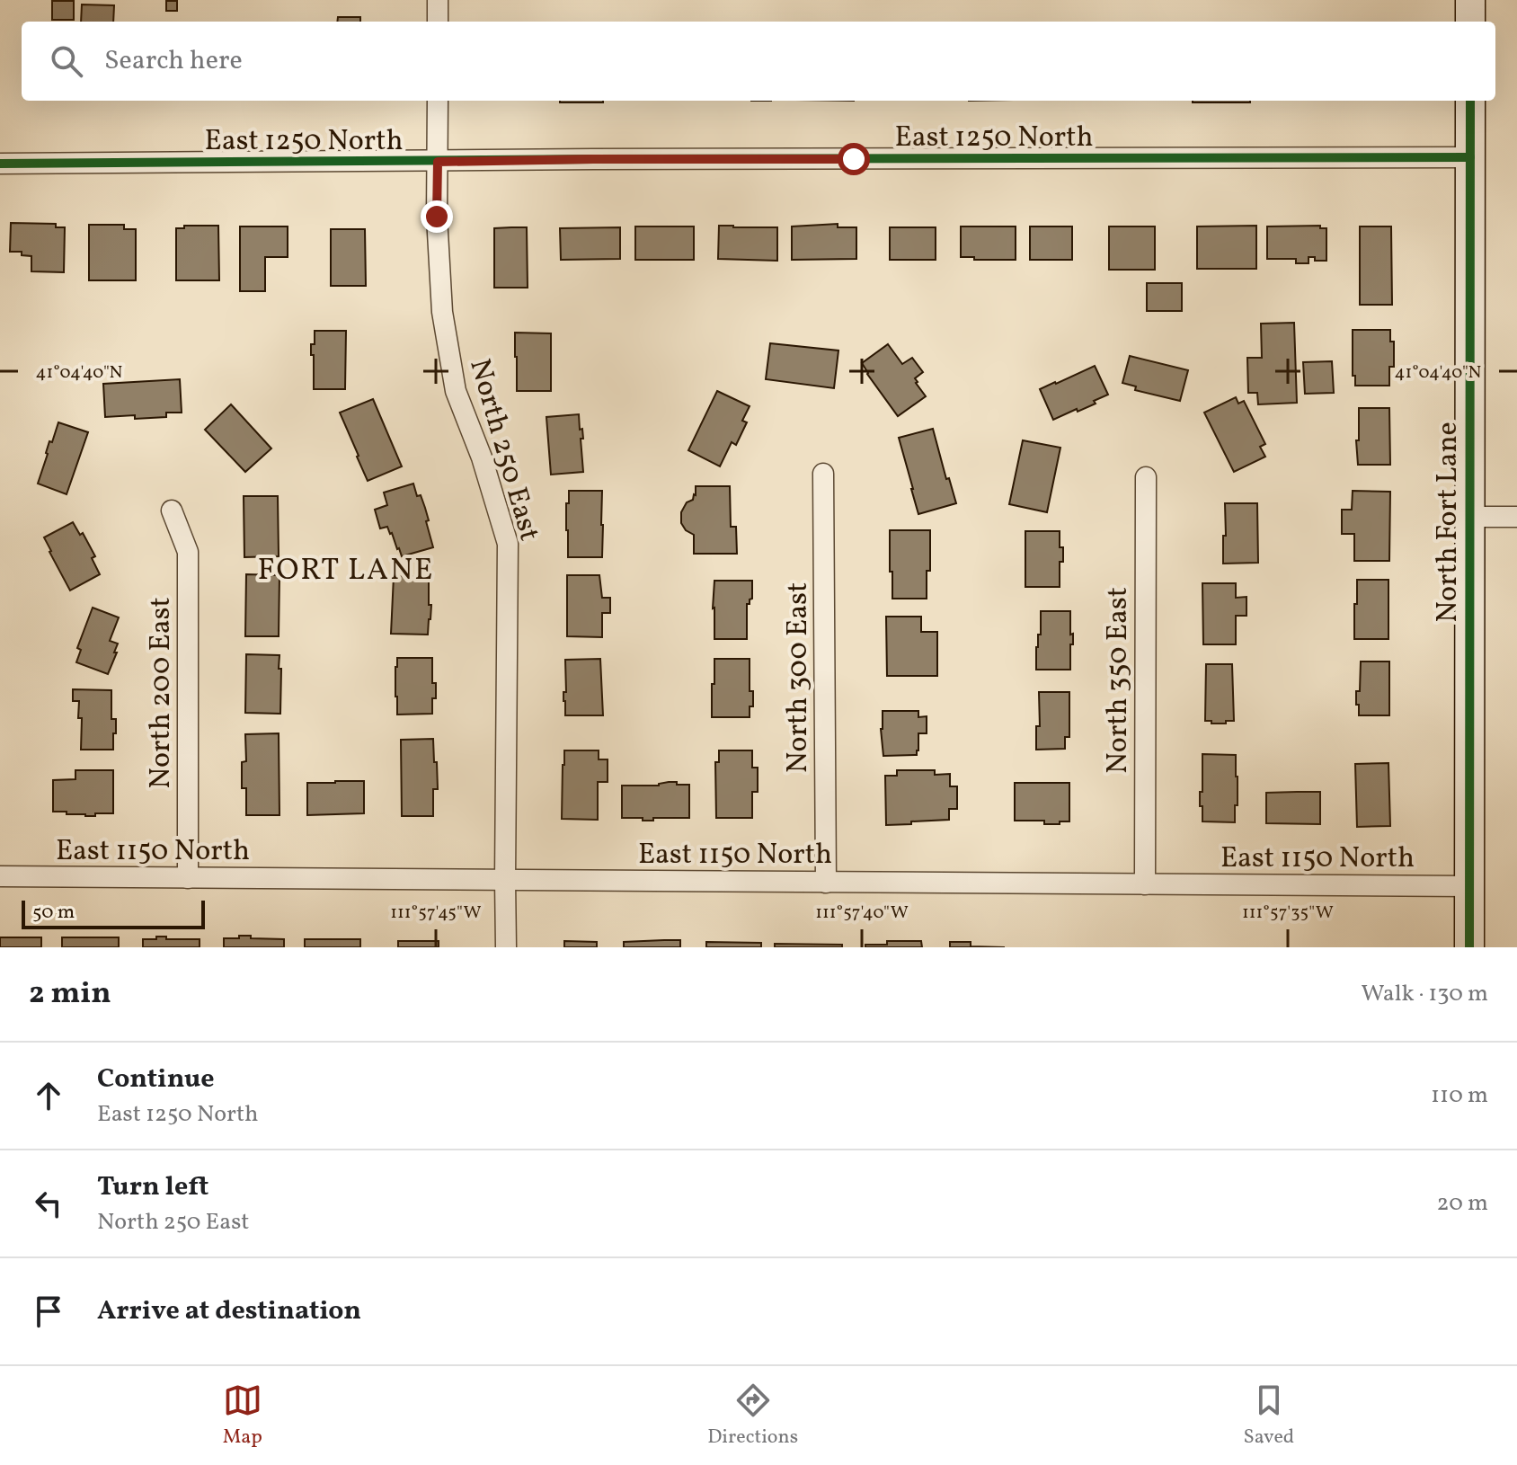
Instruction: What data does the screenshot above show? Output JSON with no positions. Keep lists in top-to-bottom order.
{
  "streets": {
    "street": [
      "East 1250 North",
      "North 250 East",
      "North Fort Lane",
      "North 300 East",
      "North 350 East",
      "North 200 East",
      "East 1150 North"
    ]
  },
  "crossings": [
    ["East 1250 North", "North 250 East"],
    ["East 1250 North", "North Fort Lane"],
    ["North 250 East", "East 1150 North"],
    ["North Fort Lane", "East 1150 North"],
    ["North 300 East", "East 1150 North"],
    ["North 350 East", "East 1150 North"],
    ["North 200 East", "East 1150 North"]
  ],
  "districts": ["FORT LANE"],
  "scale_bar": "50 m",
  "page": {
    "search": "Search here",
    "scale": "50 m",
    "heading": ["2 min", "Walk · 130 m"],
    "list": [
      ["Continue", "East 1250 North", "110 m"],
      ["Turn left", "North 250 East", "20 m"],
      "Arrive at destination"
    ],
    "nav": ["Map", "Directions", "Saved"]
  },
  "coordinates": [
    "41°04'40\"N",
    "111°57'45\"W",
    "111°57'40\"W",
    "111°57'35\"W"
  ]
}
